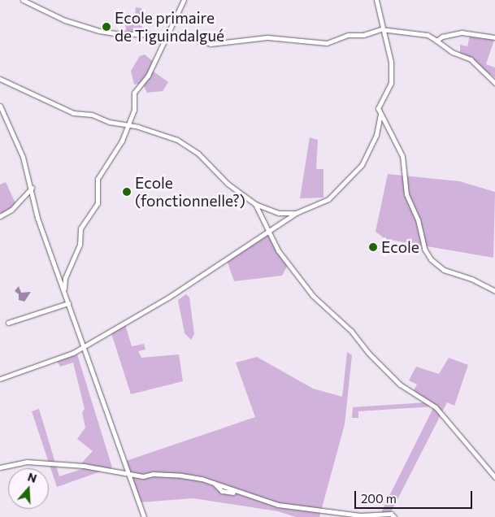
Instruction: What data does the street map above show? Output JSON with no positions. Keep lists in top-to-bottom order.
{
  "places": ["Ecole primaire de Tiguindalgué", "Ecole (fonctionnelle?)", "Ecole"],
  "scale_bar": "200 m",
  "north": "top"
}
